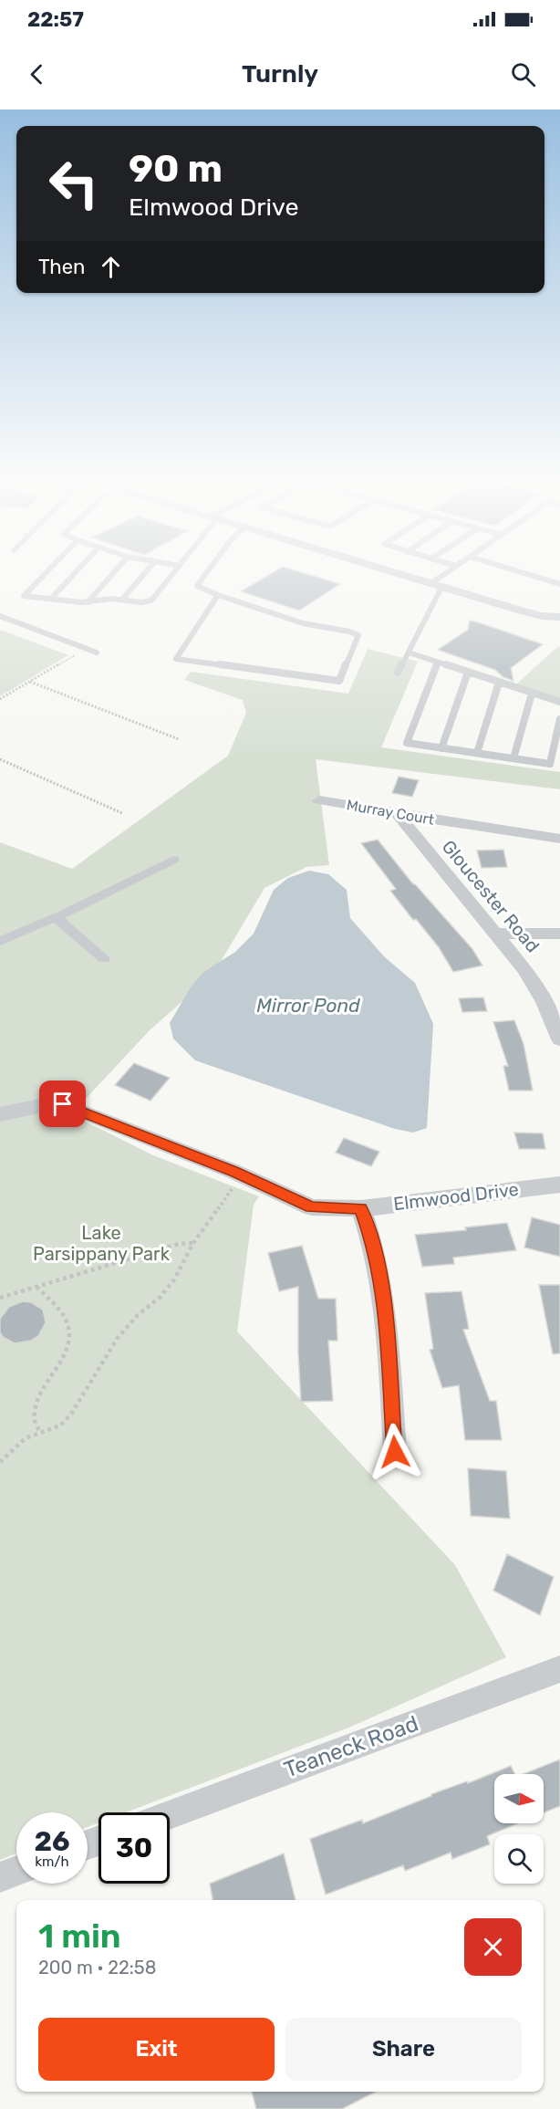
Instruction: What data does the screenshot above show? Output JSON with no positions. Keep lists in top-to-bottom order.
{
  "streets": {
    "street": [
      "Murray Court",
      "Gloucester Road",
      "Elmwood Drive",
      "Teaneck Road"
    ]
  },
  "crossings": [
    ["Murray Court", "Gloucester Road"]
  ],
  "water": ["Mirror Pond"],
  "parks": ["Lake Parsippany Park"],
  "north": "right",
  "page": {
    "status": "22:57",
    "header": "Turnly",
    "turn": ["90 m", "Elmwood Drive"],
    "then": "Then",
    "speed": "26 km/h",
    "limit": "30",
    "heading": ["1 min", "200 m · 22:58"],
    "buttons": ["Exit", "Share"]
  }
}
